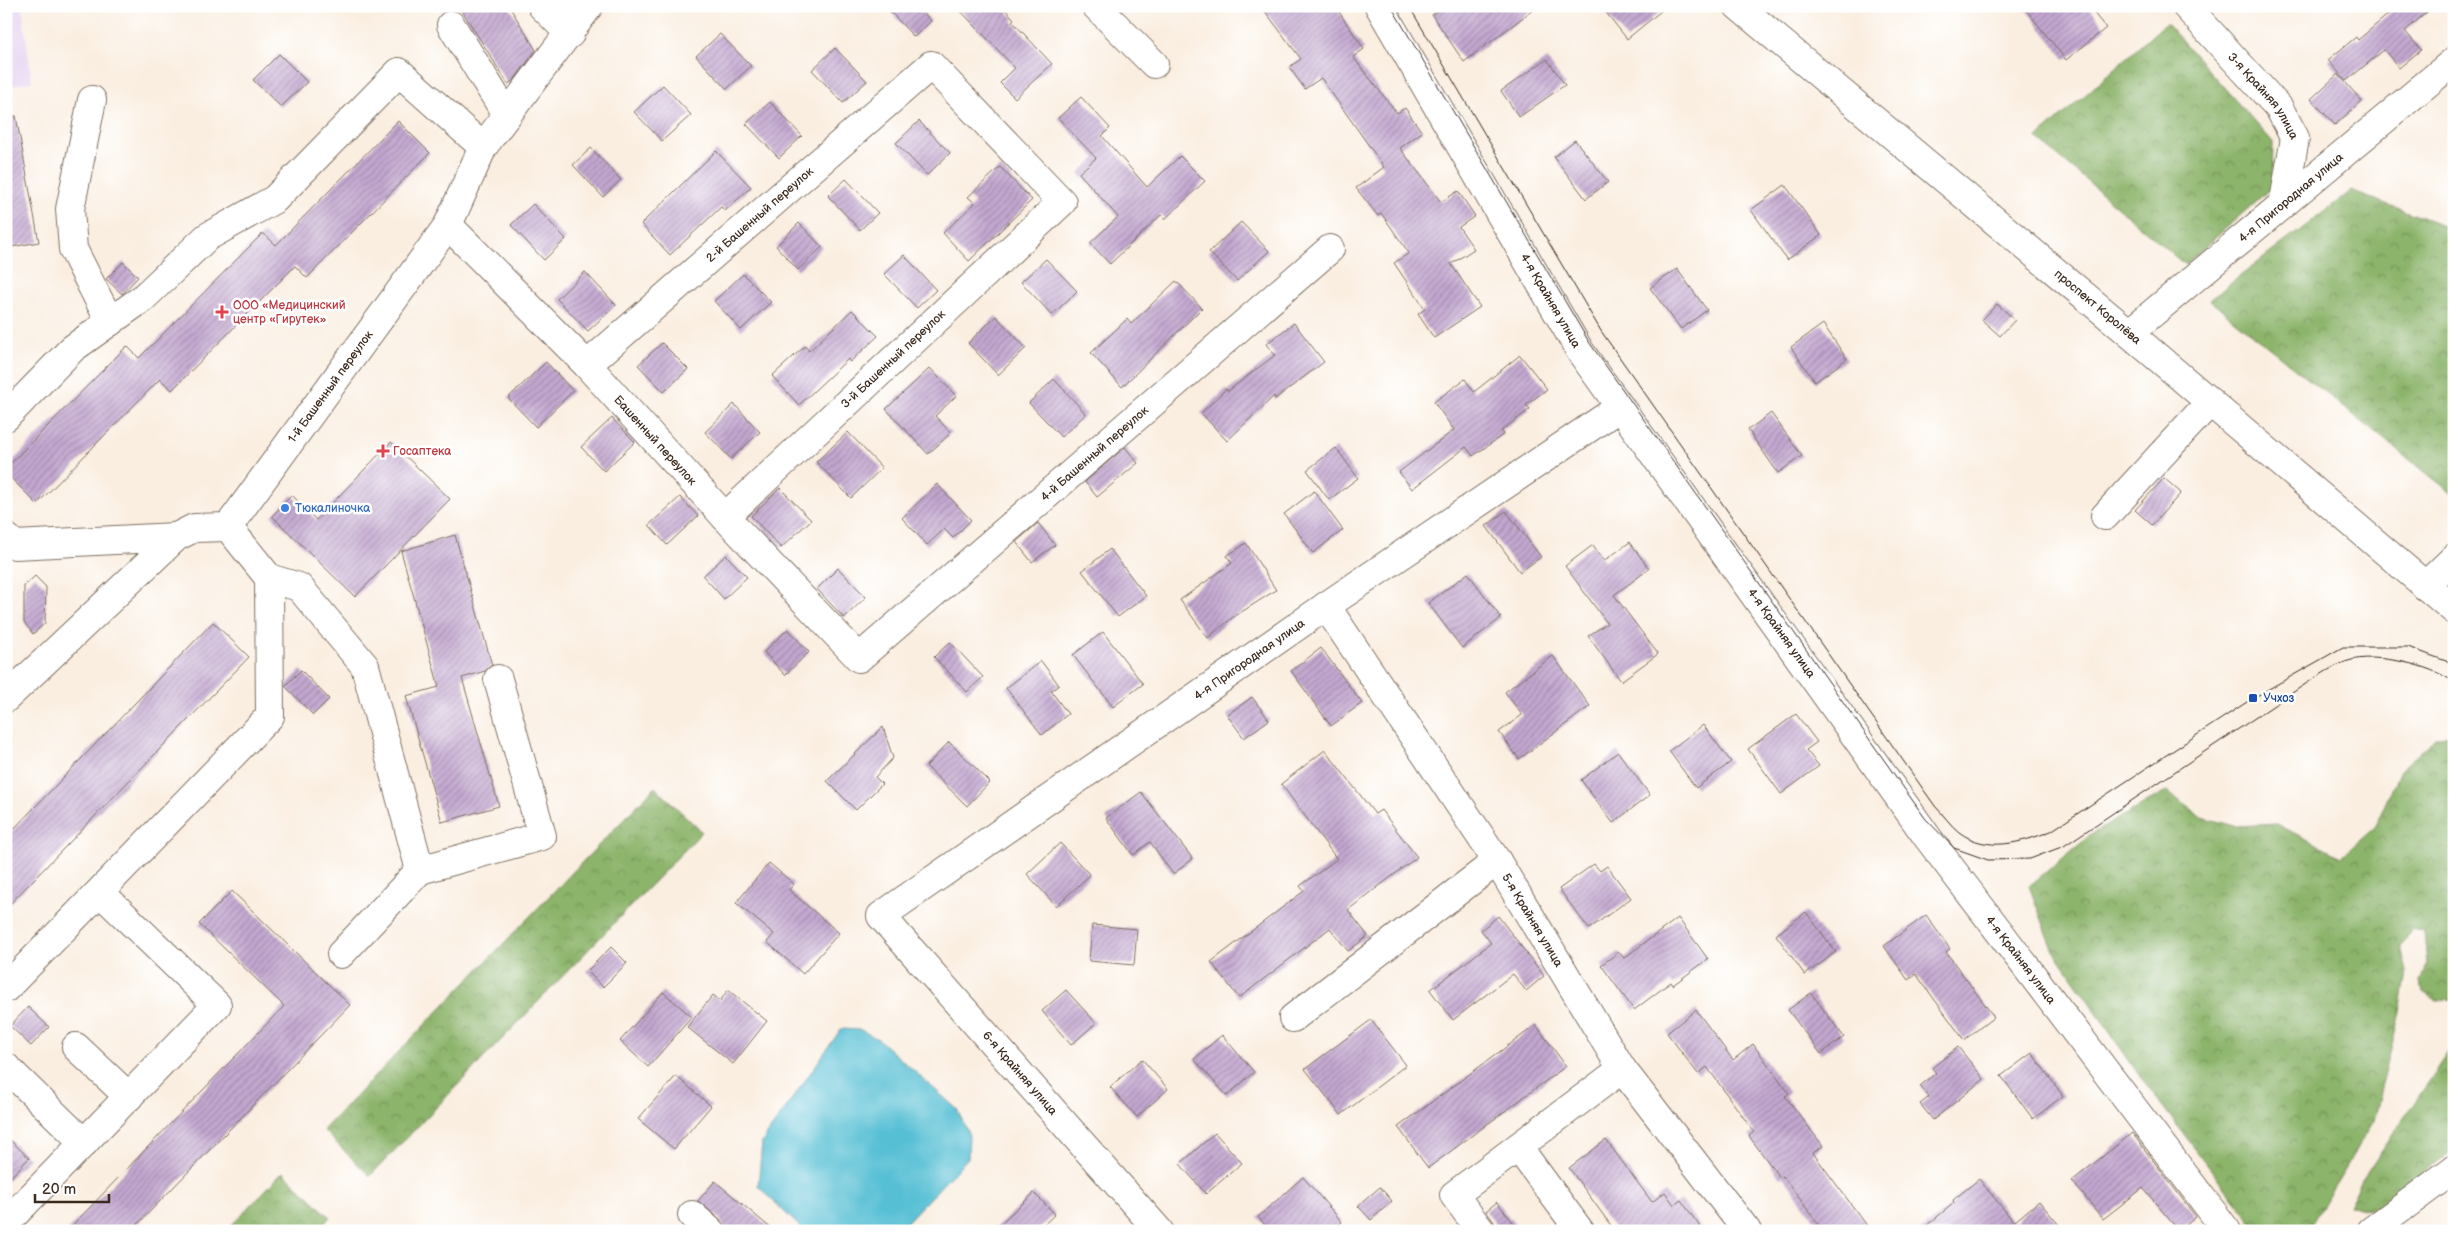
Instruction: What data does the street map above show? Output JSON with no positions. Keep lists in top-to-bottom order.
{
  "streets": {
    "street": [
      "3-я Крайняя улица",
      "4-я Пригородная улица",
      "2-й Башенный переулок",
      "4-я Крайняя улица",
      "проспект Королёва",
      "3-й Башенный переулок",
      "1-й Башенный переулок",
      "Башенный переулок",
      "4-й Башенный переулок",
      "5-я Крайняя улица",
      "6-я Крайняя улица"
    ]
  },
  "crossings": [
    ["3-я Крайняя улица", "4-я Пригородная улица"],
    ["4-я Пригородная улица", "4-я Крайняя улица"],
    ["4-я Пригородная улица", "проспект Королёва"],
    ["4-я Пригородная улица", "5-я Крайняя улица"],
    ["4-я Пригородная улица", "6-я Крайняя улица"],
    ["2-й Башенный переулок", "3-й Башенный переулок"],
    ["2-й Башенный переулок", "Башенный переулок"],
    ["3-й Башенный переулок", "Башенный переулок"],
    ["1-й Башенный переулок", "Башенный переулок"],
    ["Башенный переулок", "4-й Башенный переулок"]
  ],
  "places": {
    "health": ["ООО «Медицинский центр «Гирутек»", "Госаптека"],
    "other": ["Тюкалиночка"],
    "transit": ["Учхоз"]
  },
  "scale_bar": "20 m"
}
